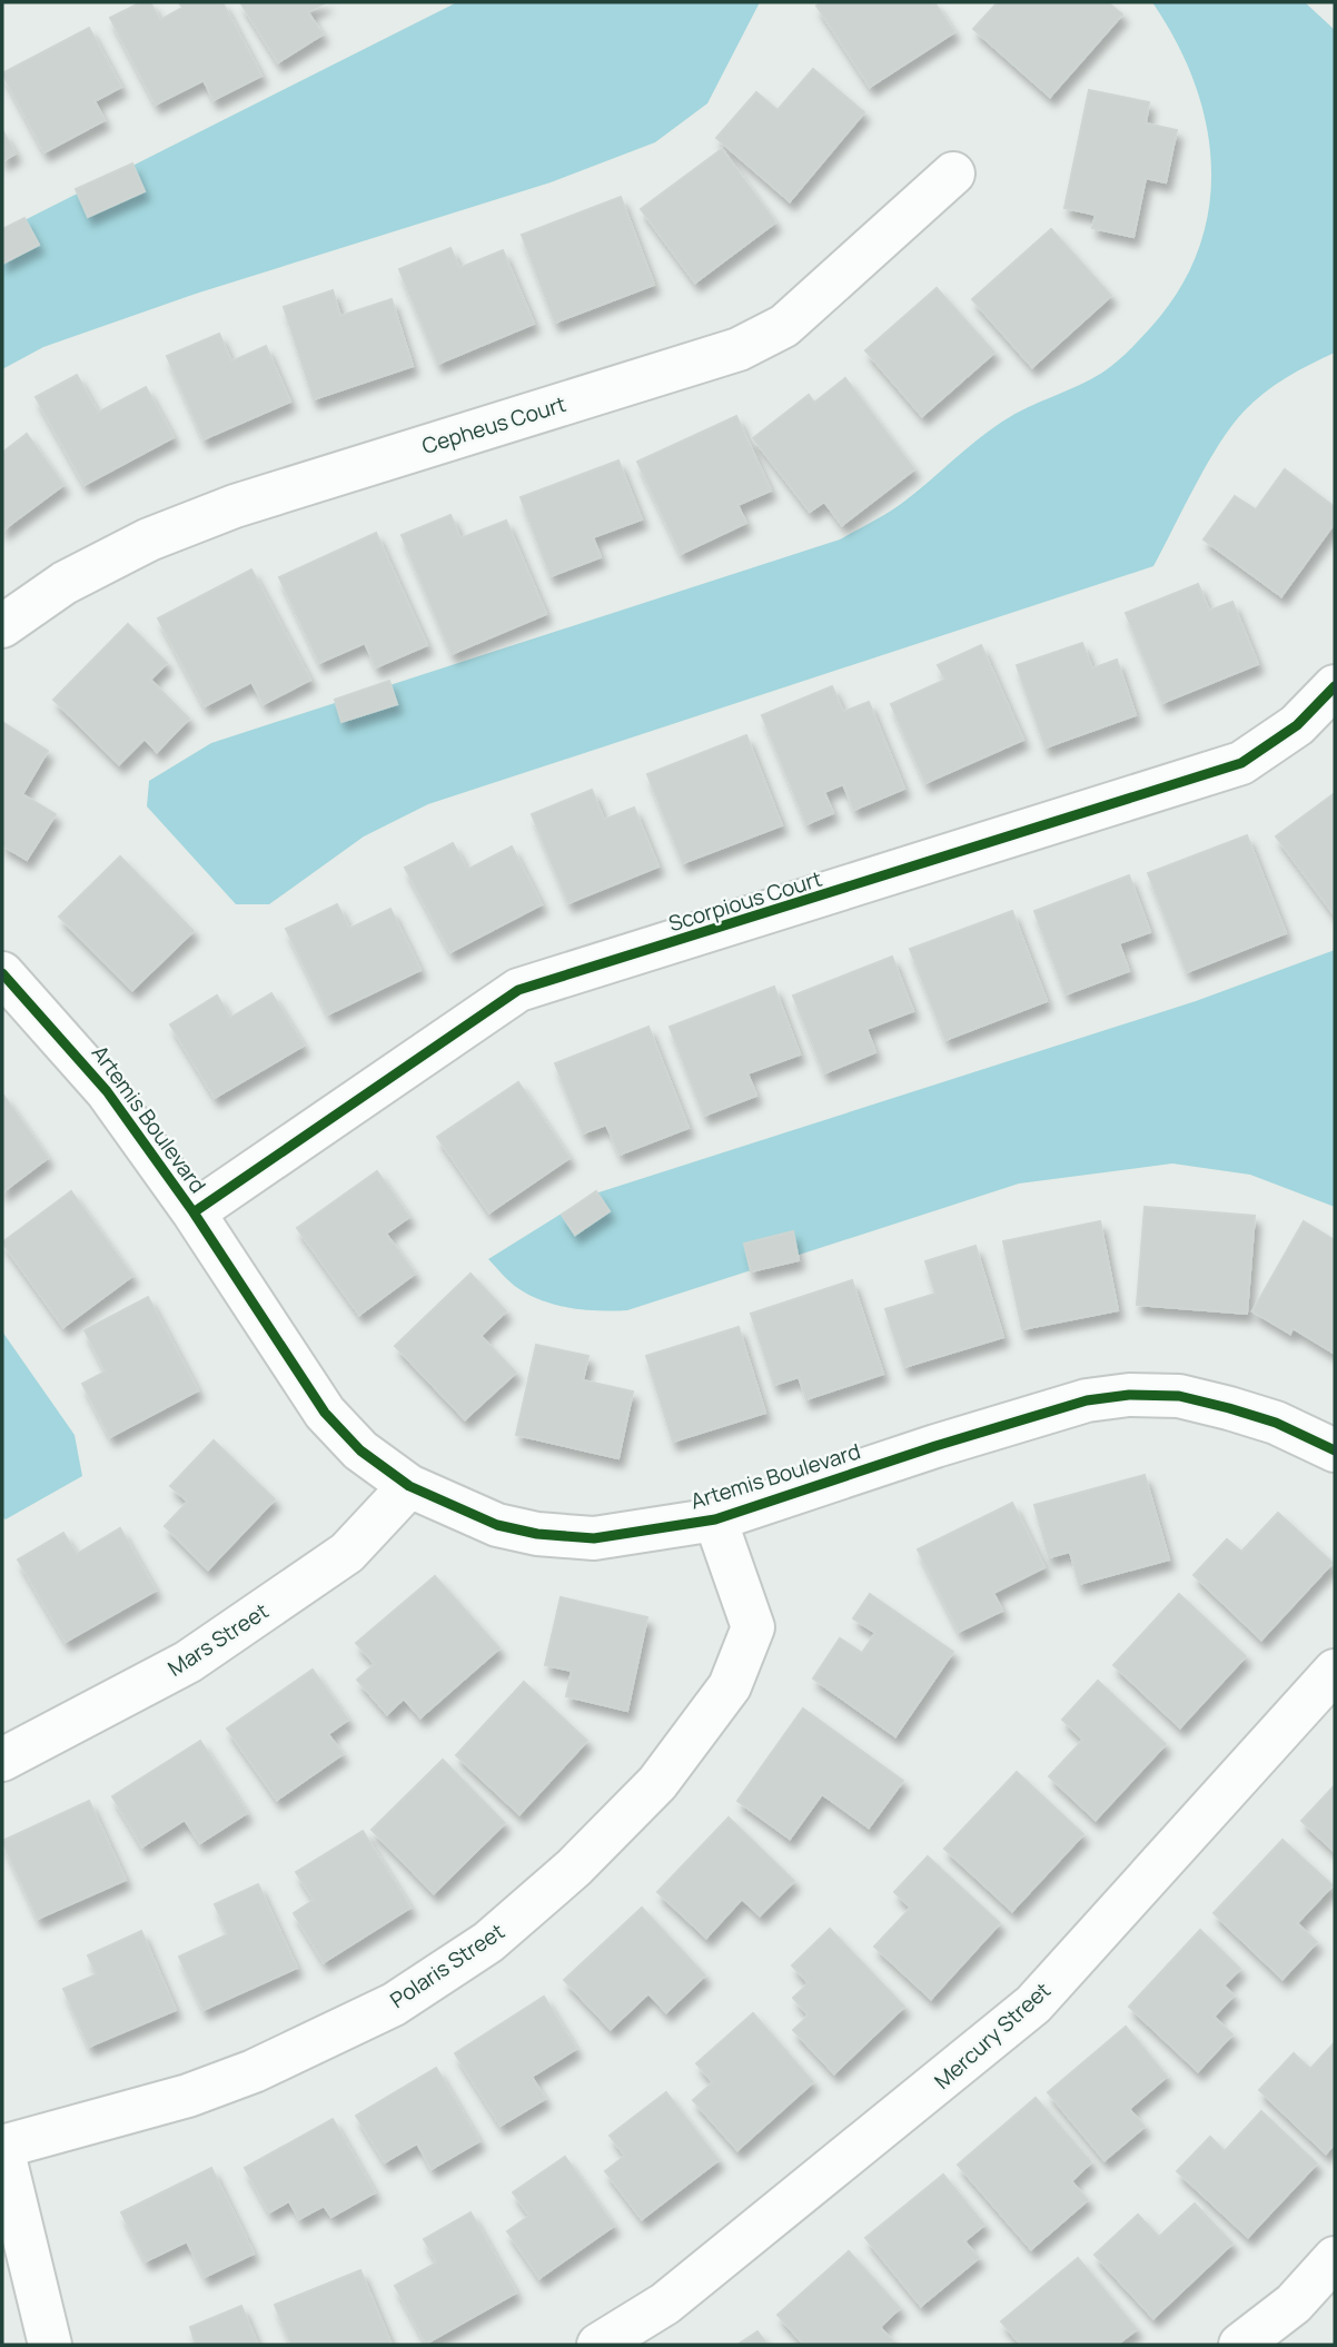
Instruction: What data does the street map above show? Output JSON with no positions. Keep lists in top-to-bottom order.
{
  "streets": {
    "street": [
      "Cepheus Court",
      "Scorpious Court",
      "Artemis Boulevard",
      "Mars Street",
      "Polaris Street",
      "Mercury Street"
    ]
  },
  "crossings": [
    ["Scorpious Court", "Artemis Boulevard"],
    ["Artemis Boulevard", "Mars Street"],
    ["Artemis Boulevard", "Polaris Street"]
  ]
}
